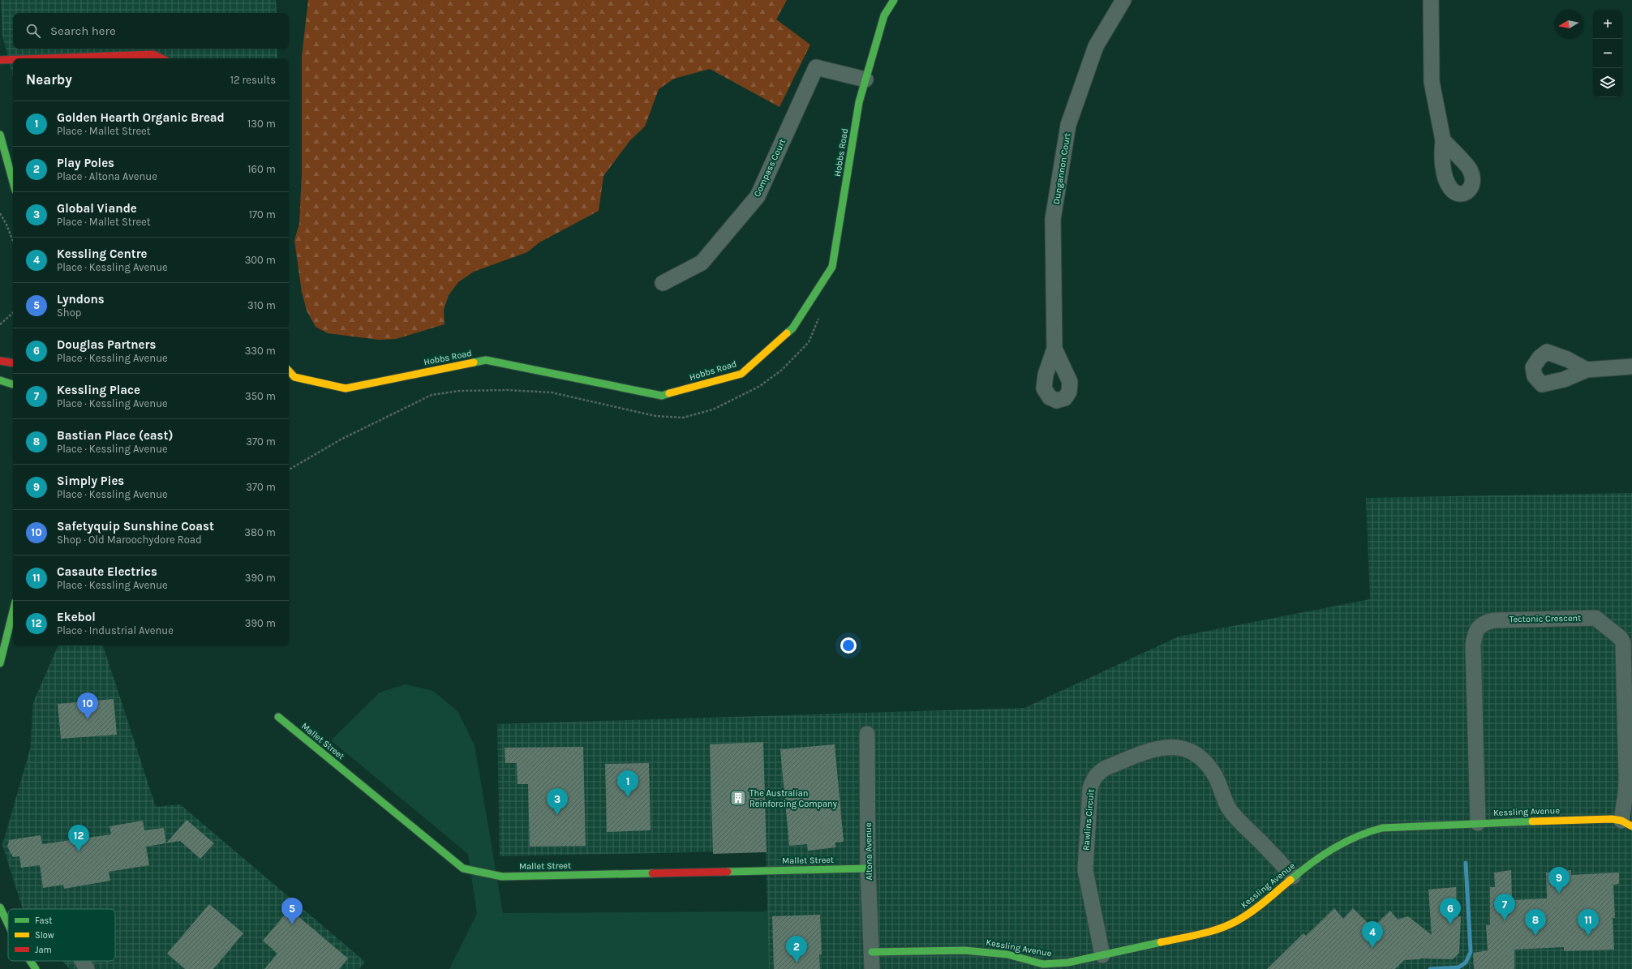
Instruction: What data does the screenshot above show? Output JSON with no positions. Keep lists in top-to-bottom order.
{
  "streets": {
    "street": [
      "Hobbs Road",
      "Compass Court",
      "Dungannon Court",
      "Tectonic Crescent",
      "Mallet Street",
      "Kessling Avenue",
      "Rawlins Circuit",
      "Altona Avenue"
    ]
  },
  "crossings": [
    ["Hobbs Road", "Compass Court"],
    ["Tectonic Crescent", "Kessling Avenue"],
    ["Mallet Street", "Altona Avenue"],
    ["Kessling Avenue", "Rawlins Circuit"],
    ["Kessling Avenue", "Altona Avenue"]
  ],
  "places": {
    "building": ["The Australian Reinforcing Company"]
  },
  "legend": ["Fast", "Slow", "Jam"],
  "north": "left",
  "page": {
    "map_buttons": ["+", "−"],
    "search": "Search here",
    "heading": ["Nearby", "12 results"],
    "list": [
      {
        "mark": "1",
        "name": "Golden Hearth Organic Bread",
        "note": "Place · Mallet Street",
        "value": "130 m"
      },
      {
        "mark": "2",
        "name": "Play Poles",
        "note": "Place · Altona Avenue",
        "value": "160 m"
      },
      {
        "mark": "3",
        "name": "Global Viande",
        "note": "Place · Mallet Street",
        "value": "170 m"
      },
      {
        "mark": "4",
        "name": "Kessling Centre",
        "note": "Place · Kessling Avenue",
        "value": "300 m"
      },
      {
        "mark": "5",
        "name": "Lyndons",
        "note": "Shop",
        "value": "310 m"
      },
      {
        "mark": "6",
        "name": "Douglas Partners",
        "note": "Place · Kessling Avenue",
        "value": "330 m"
      },
      {
        "mark": "7",
        "name": "Kessling Place",
        "note": "Place · Kessling Avenue",
        "value": "350 m"
      },
      {
        "mark": "8",
        "name": "Bastian Place (east)",
        "note": "Place · Kessling Avenue",
        "value": "370 m"
      },
      {
        "mark": "9",
        "name": "Simply Pies",
        "note": "Place · Kessling Avenue",
        "value": "370 m"
      },
      {
        "mark": "10",
        "name": "Safetyquip Sunshine Coast",
        "note": "Shop · Old Maroochydore Road",
        "value": "380 m"
      },
      {
        "mark": "11",
        "name": "Casaute Electrics",
        "note": "Place · Kessling Avenue",
        "value": "390 m"
      },
      {
        "mark": "12",
        "name": "Ekebol",
        "note": "Place · Industrial Avenue",
        "value": "390 m"
      }
    ],
    "pins": [
      "10",
      "1",
      "3",
      "12",
      "9",
      "7",
      "5",
      "6",
      "8",
      "11",
      "4",
      "2"
    ]
  }
}
